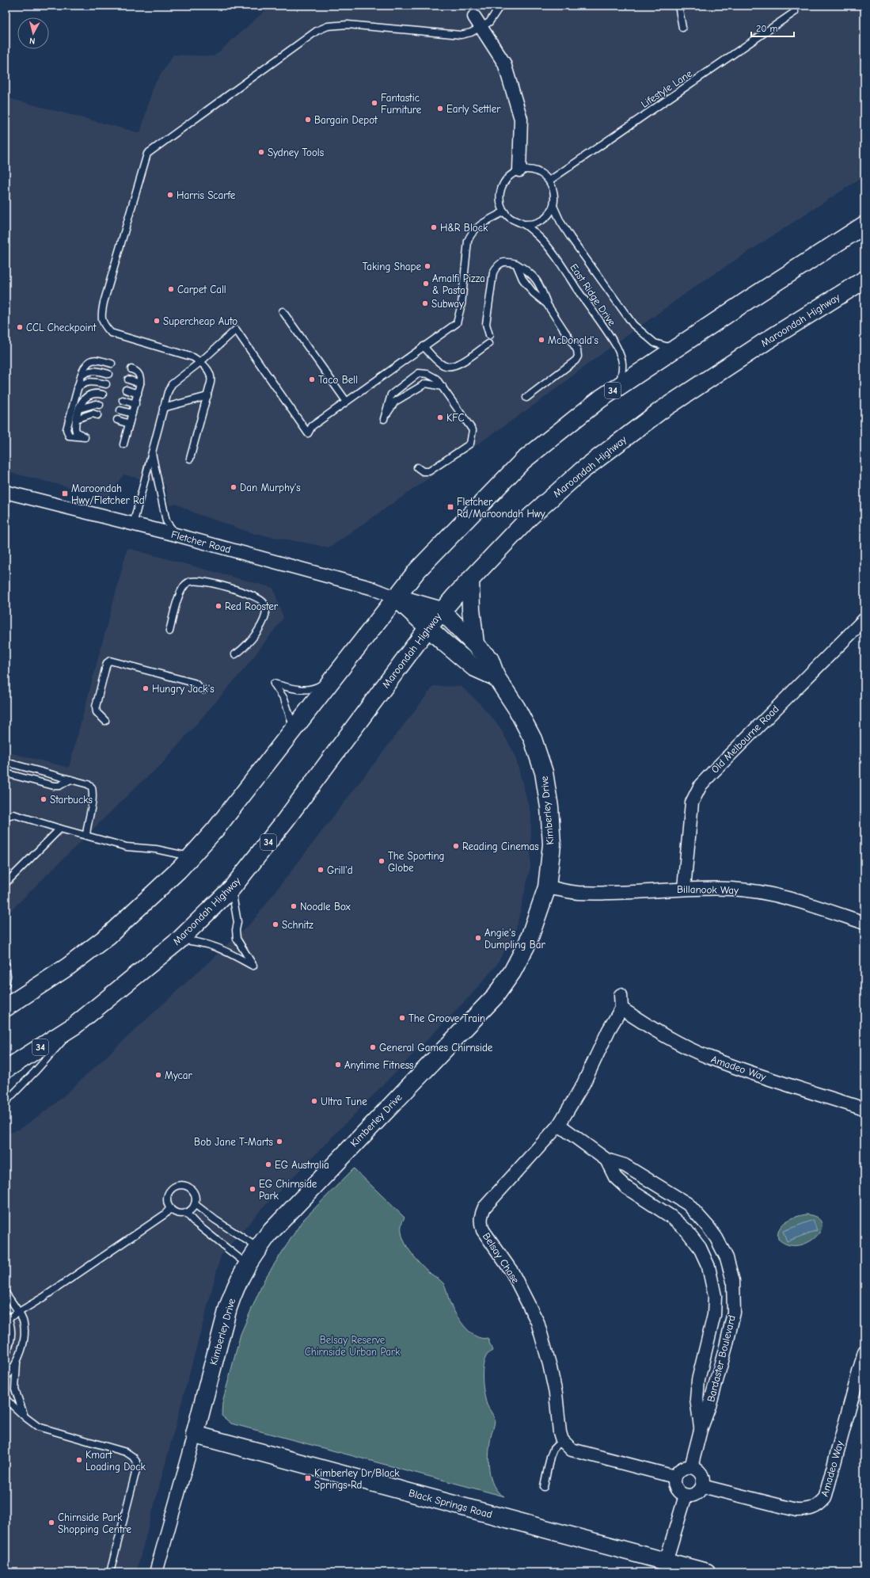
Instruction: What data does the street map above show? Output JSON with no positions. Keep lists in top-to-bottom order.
{
  "streets": {
    "main road": [
      "Maroondah Highway",
      "34",
      "Kimberley Drive",
      "Black Springs Road"
    ],
    "street": [
      "Fletcher Road",
      "Old Melbourne Road",
      "Billanook Way",
      "Amadeo Way",
      "Belsay Chase",
      "Bardaster Boulevard"
    ],
    "lane": ["Lifestyle Lane", "East Ridge Drive"]
  },
  "crossings": [
    ["Lifestyle Lane", "East Ridge Drive"],
    ["East Ridge Drive", "34"],
    ["Maroondah Highway", "Kimberley Drive"],
    ["34", "Fletcher Road"],
    ["34", "Kimberley Drive"],
    ["Fletcher Road", "Kimberley Drive"],
    ["Old Melbourne Road", "Billanook Way"],
    ["Kimberley Drive", "Billanook Way"],
    ["Kimberley Drive", "Black Springs Road"],
    ["Amadeo Way", "Belsay Chase"],
    ["Amadeo Way", "Bardaster Boulevard"],
    ["Belsay Chase", "Bardaster Boulevard"]
  ],
  "parks": ["Belsay Reserve Chirnside Urban Park"],
  "places": {
    "other": [
      "Fantastic Furniture",
      "Early Settler",
      "Bargain Depot",
      "Sydney Tools",
      "Harris Scarfe",
      "H&R Block",
      "Taking Shape",
      "Amalfi Pizza & Pasta",
      "Carpet Call",
      "Subway",
      "Supercheap Auto",
      "CCL Checkpoint",
      "McDonald's",
      "Taco Bell",
      "KFC",
      "Dan Murphy's",
      "Red Rooster",
      "Hungry Jack's",
      "Starbucks",
      "Reading Cinemas",
      "The Sporting Globe",
      "Grill'd",
      "Noodle Box",
      "Schnitz",
      "Angie's Dumpling Bar",
      "The Groove Train",
      "General Games Chirnside",
      "Anytime Fitness",
      "Mycar",
      "Ultra Tune",
      "Bob Jane T-Marts",
      "EG Australia",
      "EG Chirnside Park",
      "Kmart Loading Dock",
      "Chirnside Park Shopping Centre"
    ],
    "transit": ["Maroondah Hwy/Fletcher Rd", "Fletcher Rd/Maroondah Hwy", "Kimberley Dr/Black Springs Rd"]
  },
  "scale_bar": "20 m",
  "north": "bottom"
}
